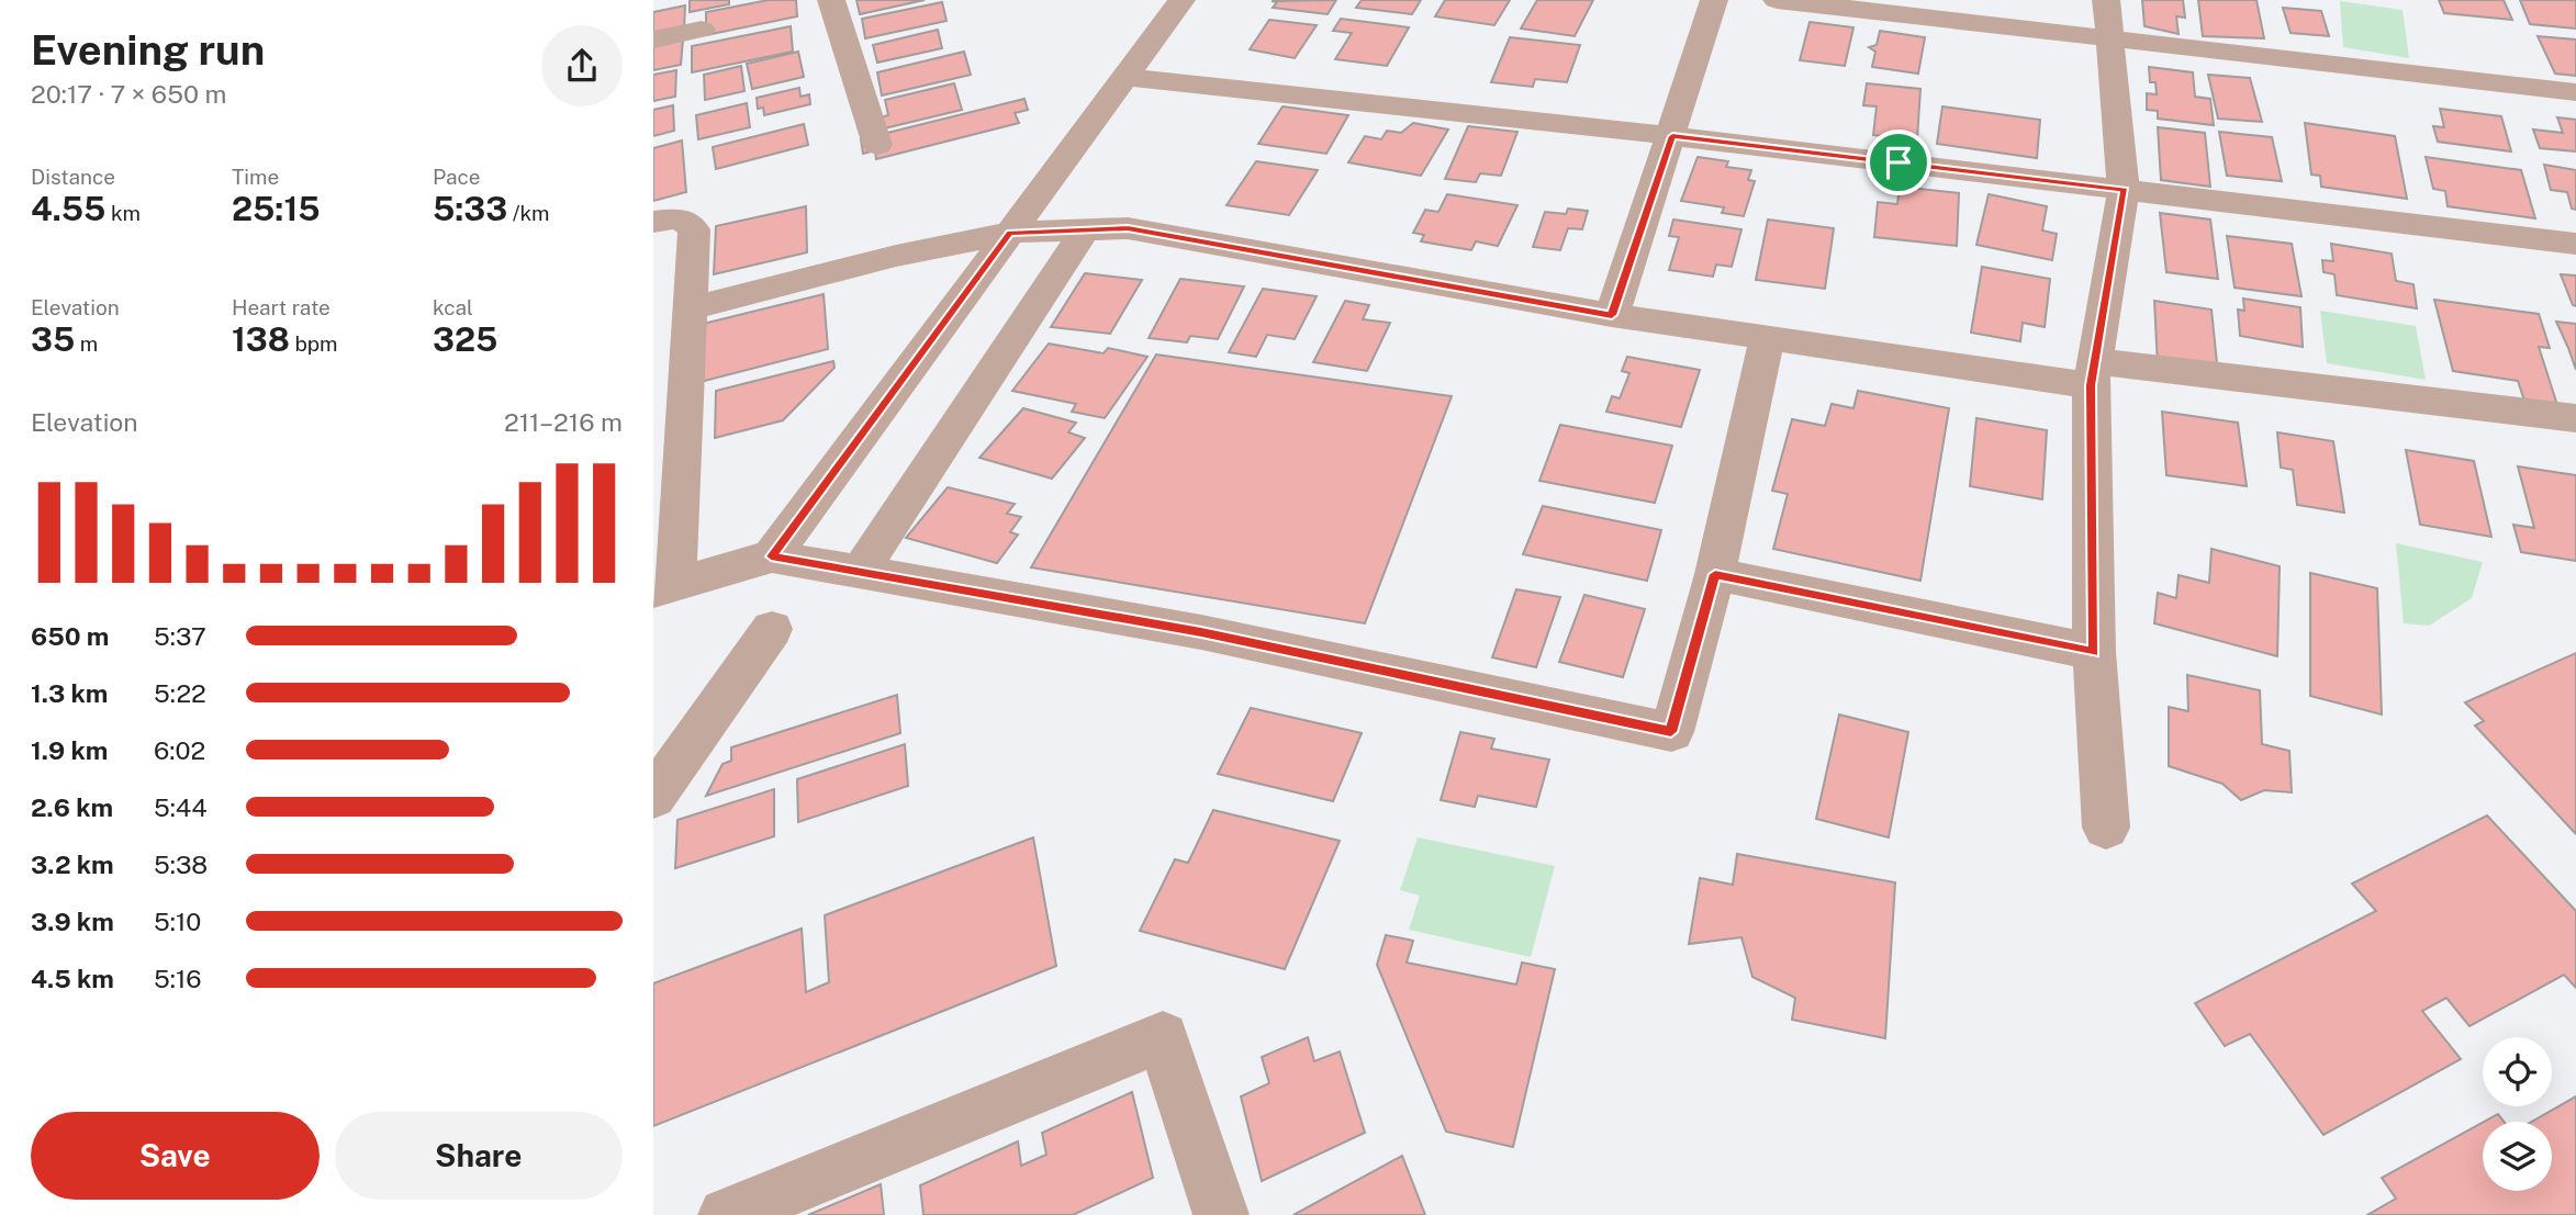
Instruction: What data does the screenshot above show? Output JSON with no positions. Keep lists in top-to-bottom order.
{
  "page": {
    "heading": ["Evening run", "20:17 · 7 × 650 m"],
    "stats": [
      ["Distance", "4.55 km"],
      ["Time", "25:15"],
      ["Pace", "5:33 /km"],
      ["Elevation", "35 m"],
      ["Heart rate", "138 bpm"],
      ["kcal", "325"]
    ],
    "chart": ["Elevation", "211–216 m"],
    "list": [
      {
        "name": "650 m",
        "note": "5:37"
      },
      {
        "name": "1.3 km",
        "note": "5:22"
      },
      {
        "name": "1.9 km",
        "note": "6:02"
      },
      {
        "name": "2.6 km",
        "note": "5:44"
      },
      {
        "name": "3.2 km",
        "note": "5:38"
      },
      {
        "name": "3.9 km",
        "note": "5:10"
      },
      {
        "name": "4.5 km",
        "note": "5:16"
      }
    ],
    "buttons": ["Save", "Share"]
  }
}
